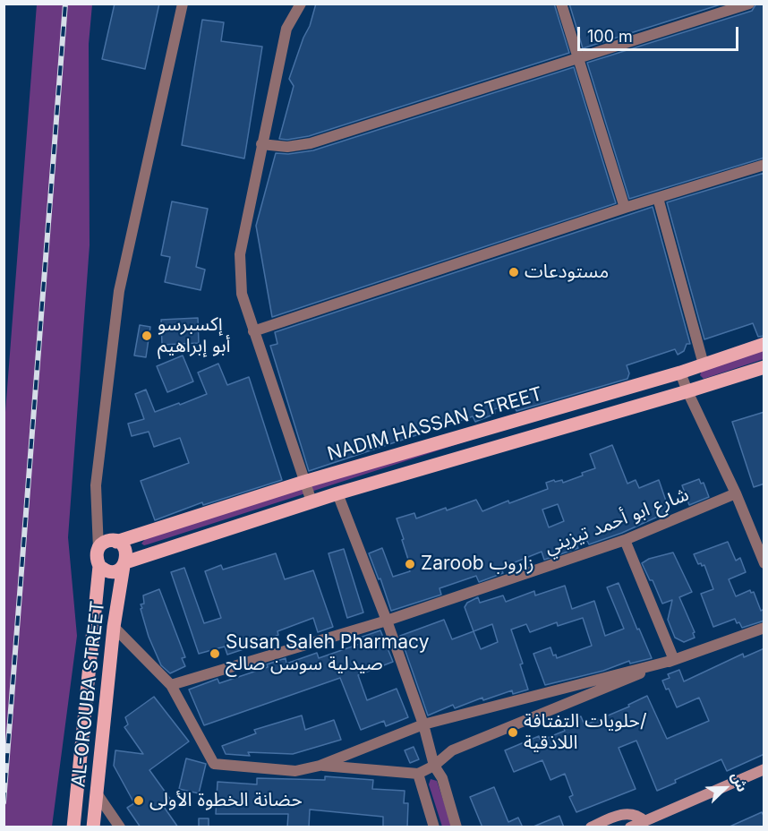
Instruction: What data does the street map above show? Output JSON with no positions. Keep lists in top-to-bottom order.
{
  "streets": {
    "main road": ["NADIM HASSAN STREET", "AL-OROUBA STREET"],
    "street": ["شارع ابو أحمد تيزيني"]
  },
  "crossings": [
    ["NADIM HASSAN STREET", "AL-OROUBA STREET"]
  ],
  "places": [
    "مستودعات",
    "إكسبرسو أبو إبراهيم",
    "Zaroob زاروب",
    "Susan Saleh Pharmacy صيدلية سوسن صالح",
    "حلويات التفتافة/ اللاذقية",
    "حضانة الخطوة الأولى"
  ],
  "scale_bar": "100 m",
  "north": "top right"
}
